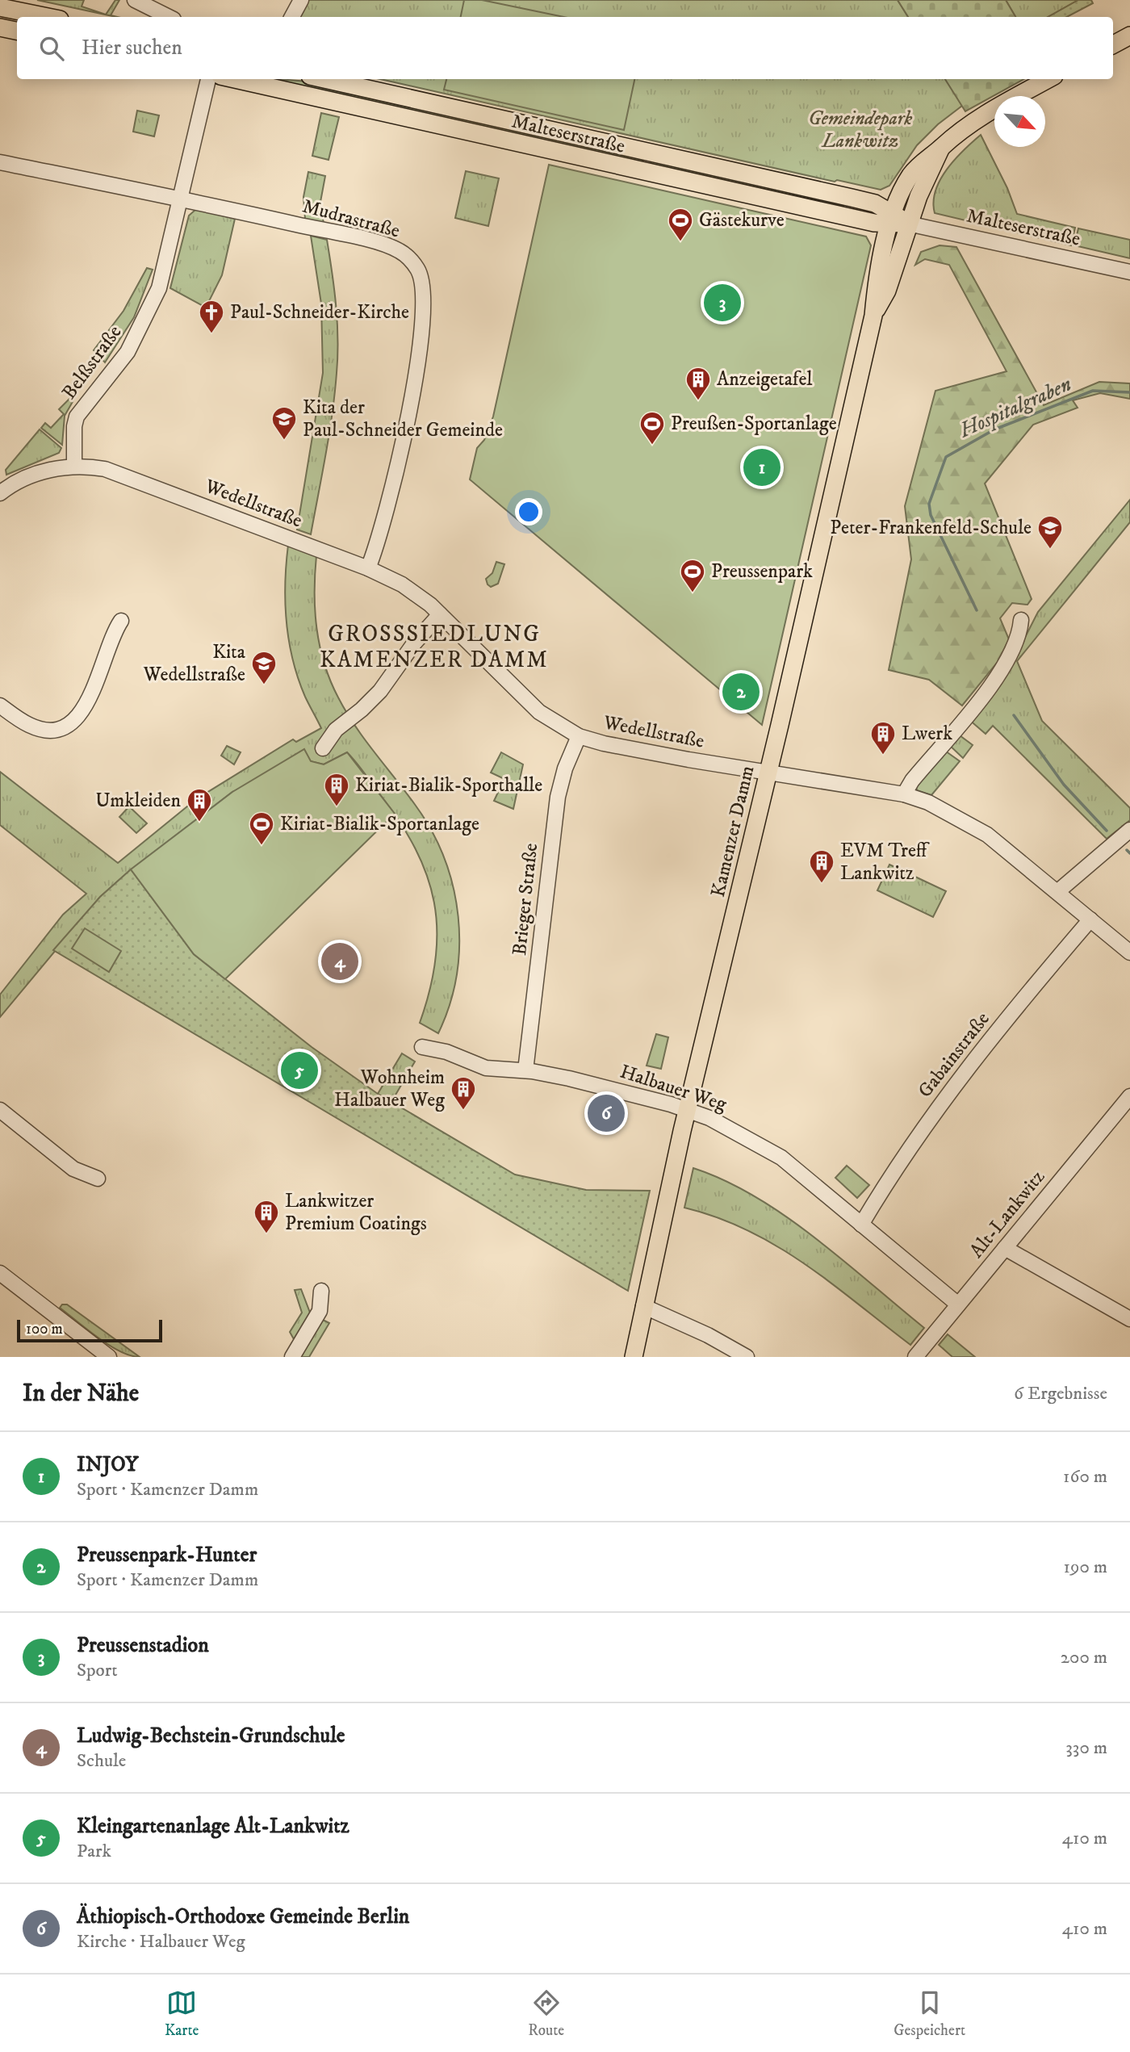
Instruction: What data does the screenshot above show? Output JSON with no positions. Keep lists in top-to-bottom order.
{
  "streets": {
    "main road": ["Malteserstraße", "Kamenzer Damm"],
    "street": [
      "Mudrastraße",
      "Belßstraße",
      "Wedellstraße",
      "Brieger Straße",
      "Gabainstraße",
      "Halbauer Weg",
      "Alt-Lankwitz"
    ]
  },
  "crossings": [
    ["Malteserstraße", "Kamenzer Damm"],
    ["Mudrastraße", "Belßstraße"],
    ["Mudrastraße", "Wedellstraße"],
    ["Belßstraße", "Wedellstraße"],
    ["Wedellstraße", "Kamenzer Damm"],
    ["Wedellstraße", "Brieger Straße"],
    ["Wedellstraße", "Gabainstraße"],
    ["Kamenzer Damm", "Halbauer Weg"],
    ["Brieger Straße", "Halbauer Weg"],
    ["Gabainstraße", "Halbauer Weg"],
    ["Halbauer Weg", "Alt-Lankwitz"]
  ],
  "districts": ["GROSSSIEDLUNG KAMENZER DAMM"],
  "water": ["Hospitalgraben"],
  "parks": ["Gemeindepark Lankwitz"],
  "places": {
    "sports": [
      "Gästekurve",
      "Preußen-Sportanlage",
      "Preussenpark",
      "Kiriat-Bialik-Sportanlage"
    ],
    "church": ["Paul-Schneider-Kirche"],
    "building": [
      "Anzeigetafel",
      "Lwerk",
      "Kiriat-Bialik-Sporthalle",
      "Umkleiden",
      "EVM Treff Lankwitz",
      "Wohnheim Halbauer Weg",
      "Lankwitzer Premium Coatings"
    ],
    "school or university": ["Kita der Paul-Schneider Gemeinde", "Peter-Frankenfeld-Schule", "Kita Wedellstraße"]
  },
  "scale_bar": "100 m",
  "north": "bottom right",
  "page": {
    "search": "Hier suchen",
    "pins": [
      "3",
      "1",
      "2",
      "4",
      "5",
      "6"
    ],
    "scale": "100 m",
    "heading": ["In der Nähe", "6 Ergebnisse"],
    "list": [
      {
        "mark": "1",
        "name": "INJOY",
        "note": "Sport · Kamenzer Damm",
        "value": "160 m"
      },
      {
        "mark": "2",
        "name": "Preussenpark-Hunter",
        "note": "Sport · Kamenzer Damm",
        "value": "190 m"
      },
      {
        "mark": "3",
        "name": "Preussenstadion",
        "note": "Sport",
        "value": "200 m"
      },
      {
        "mark": "4",
        "name": "Ludwig-Bechstein-Grundschule",
        "note": "Schule",
        "value": "330 m"
      },
      {
        "mark": "5",
        "name": "Kleingartenanlage Alt-Lankwitz",
        "note": "Park",
        "value": "410 m"
      },
      {
        "mark": "6",
        "name": "Äthiopisch-Orthodoxe Gemeinde Berlin",
        "note": "Kirche · Halbauer Weg",
        "value": "410 m"
      }
    ],
    "nav": ["Karte", "Route", "Gespeichert"]
  }
}
